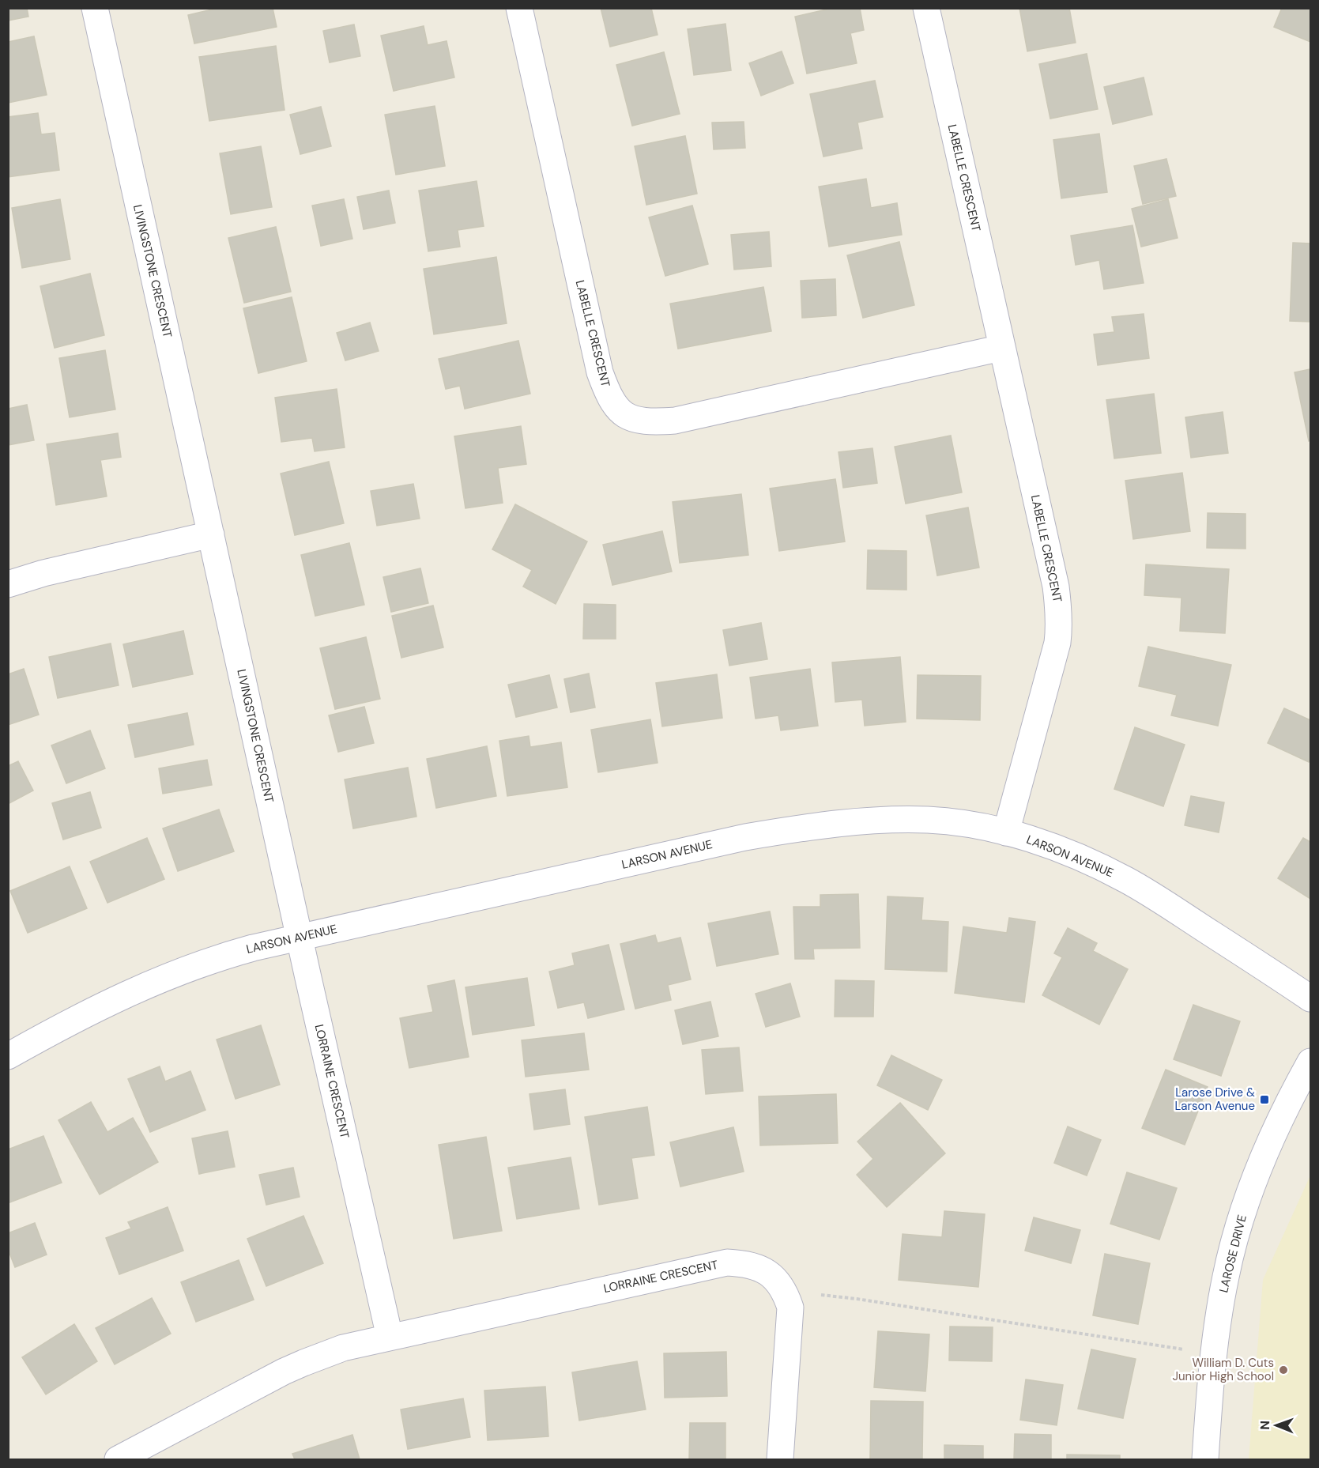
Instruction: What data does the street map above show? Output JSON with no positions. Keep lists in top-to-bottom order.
{
  "streets": {
    "street": [
      "LABELLE CRESCENT",
      "LIVINGSTONE CRESCENT",
      "LARSON AVENUE",
      "LORRAINE CRESCENT",
      "LAROSE DRIVE"
    ]
  },
  "crossings": [
    ["LABELLE CRESCENT", "LARSON AVENUE"],
    ["LIVINGSTONE CRESCENT", "LARSON AVENUE"],
    ["LIVINGSTONE CRESCENT", "LORRAINE CRESCENT"],
    ["LARSON AVENUE", "LORRAINE CRESCENT"]
  ],
  "places": {
    "transit": ["Larose Drive & Larson Avenue"],
    "other": ["William D. Cuts Junior High School"]
  },
  "north": "left"
}
